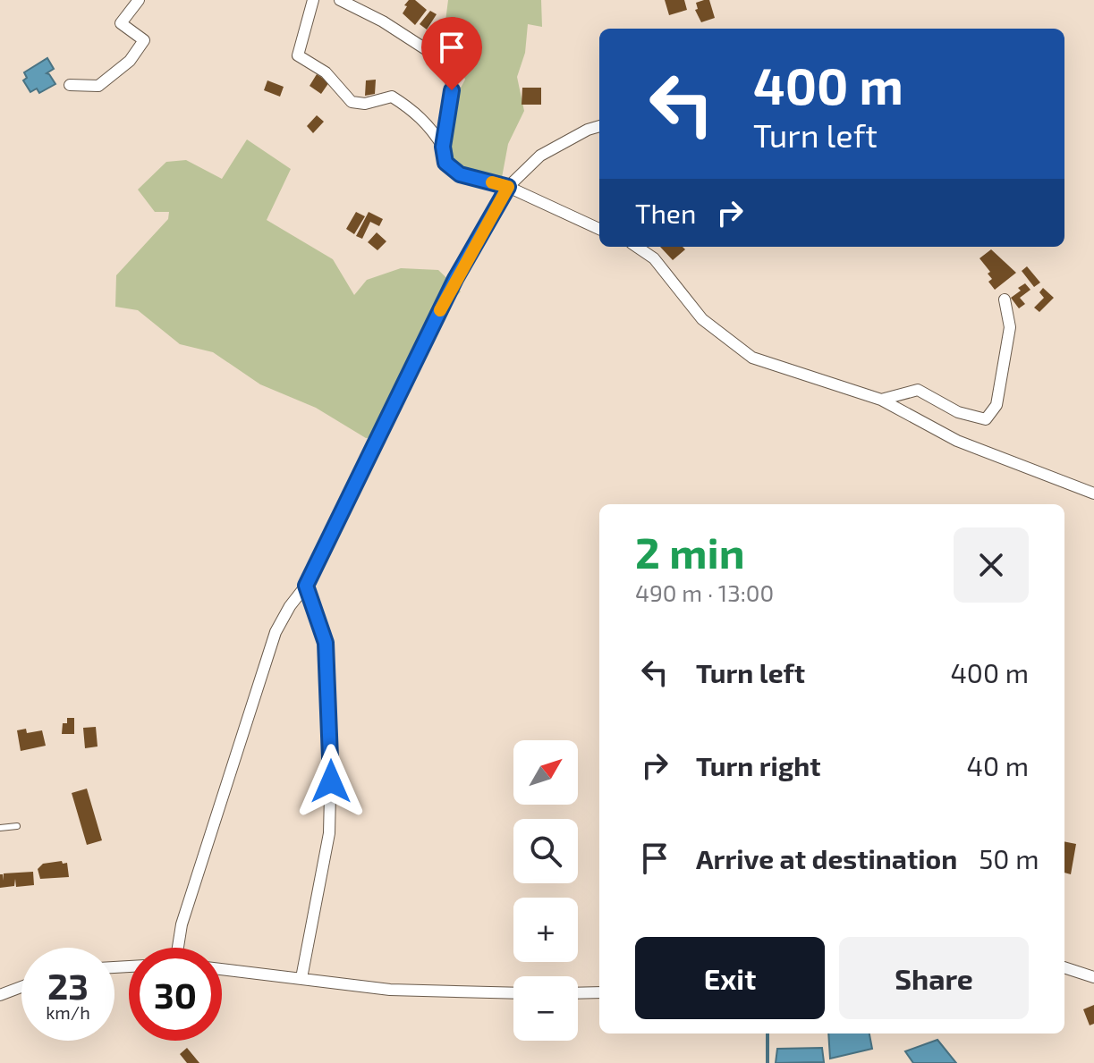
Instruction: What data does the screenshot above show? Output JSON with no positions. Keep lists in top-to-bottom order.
{
  "north": "top right",
  "page": {
    "turn": ["400 m", "Turn left"],
    "then": "Then",
    "heading": ["2 min", "490 m · 13:00"],
    "list": [
      {
        "name": "Turn left",
        "value": "400 m"
      },
      {
        "name": "Turn right",
        "value": "40 m"
      },
      {
        "name": "Arrive at destination",
        "value": "50 m"
      }
    ],
    "map_buttons": ["+", "−"],
    "buttons": ["Exit", "Share"],
    "speed": "23 km/h",
    "limit": "30"
  }
}
